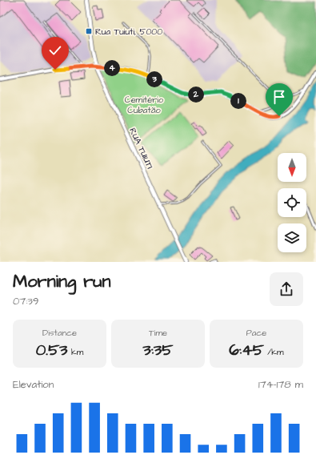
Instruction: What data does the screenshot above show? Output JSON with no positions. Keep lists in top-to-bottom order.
{
  "streets": {
    "main road": ["RUA TUIUTI"]
  },
  "parks": ["Cemitério Cubatão"],
  "places": {
    "transit": ["Rua Tuiuti, 5000"]
  },
  "north": "bottom",
  "page": {
    "pins": [
      "4",
      "3",
      "2",
      "1"
    ],
    "heading": ["Morning run", "07:39"],
    "stats": [
      ["Distance", "0.53 km"],
      ["Time", "3:35"],
      ["Pace", "6:45 /km"]
    ],
    "chart": ["Elevation", "174–178 m"]
  }
}
